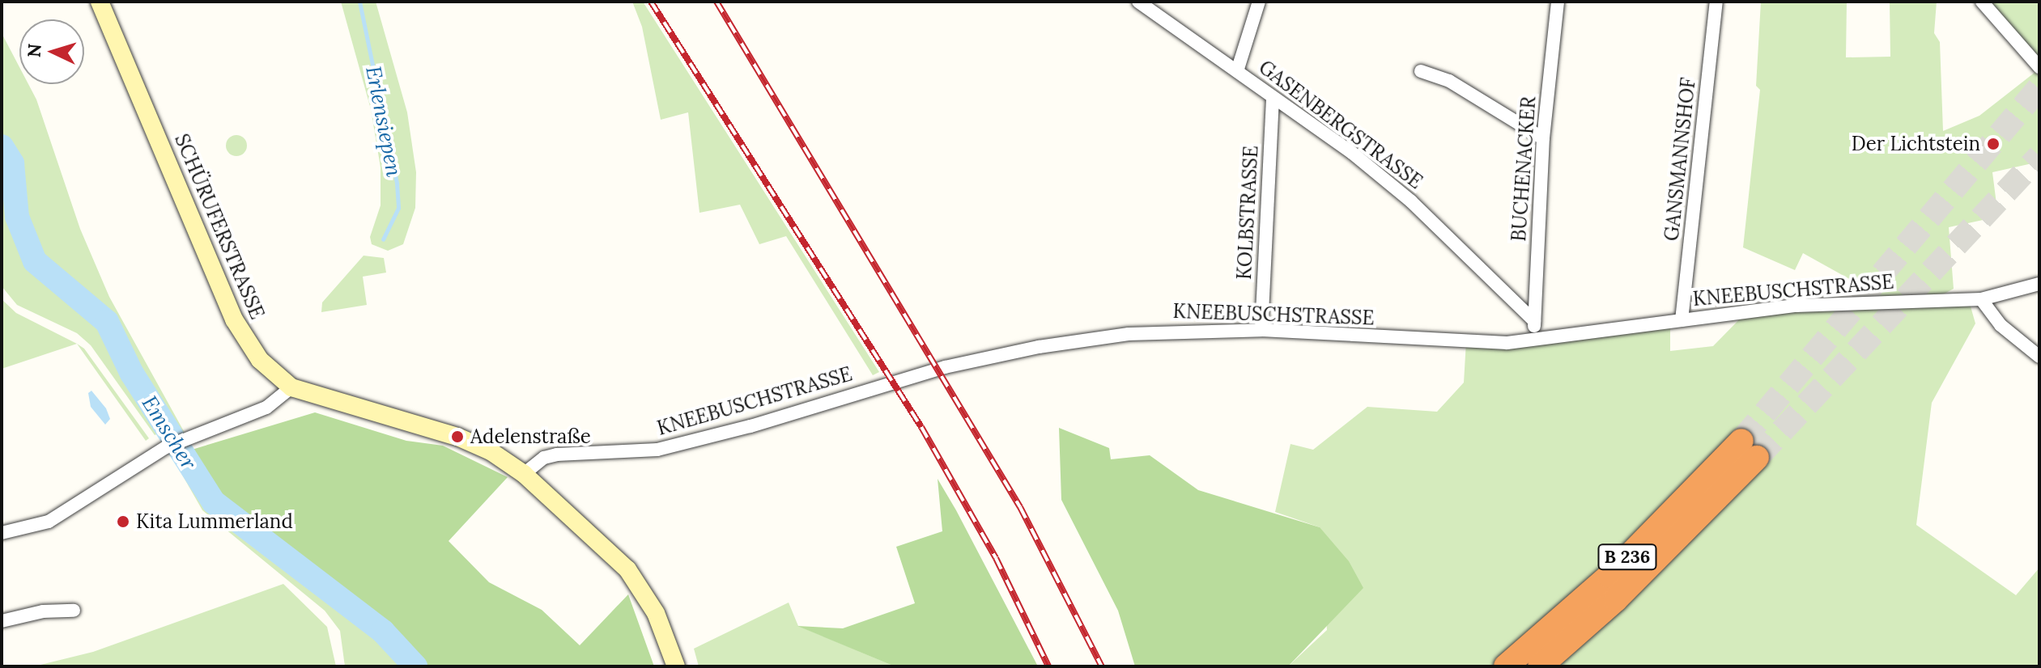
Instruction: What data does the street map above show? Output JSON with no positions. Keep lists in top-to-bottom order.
{
  "streets": {
    "highway": ["B 236"],
    "main road": ["SCHÜRUFERSTRASSE"],
    "street": [
      "GASENBERGSTRASSE",
      "GANSMANNSHOF",
      "BUCHENACKER",
      "KOLBSTRASSE",
      "KNEEBUSCHSTRASSE"
    ]
  },
  "crossings": [
    ["GASENBERGSTRASSE", "BUCHENACKER"],
    ["GASENBERGSTRASSE", "KOLBSTRASSE"],
    ["GANSMANNSHOF", "KNEEBUSCHSTRASSE"],
    ["BUCHENACKER", "KNEEBUSCHSTRASSE"],
    ["KOLBSTRASSE", "KNEEBUSCHSTRASSE"],
    ["SCHÜRUFERSTRASSE", "KNEEBUSCHSTRASSE"]
  ],
  "water": ["Erlensiepen", "Emscher"],
  "places": ["Der Lichtstein", "Adelenstraße", "Kita Lummerland"],
  "north": "left"
}
